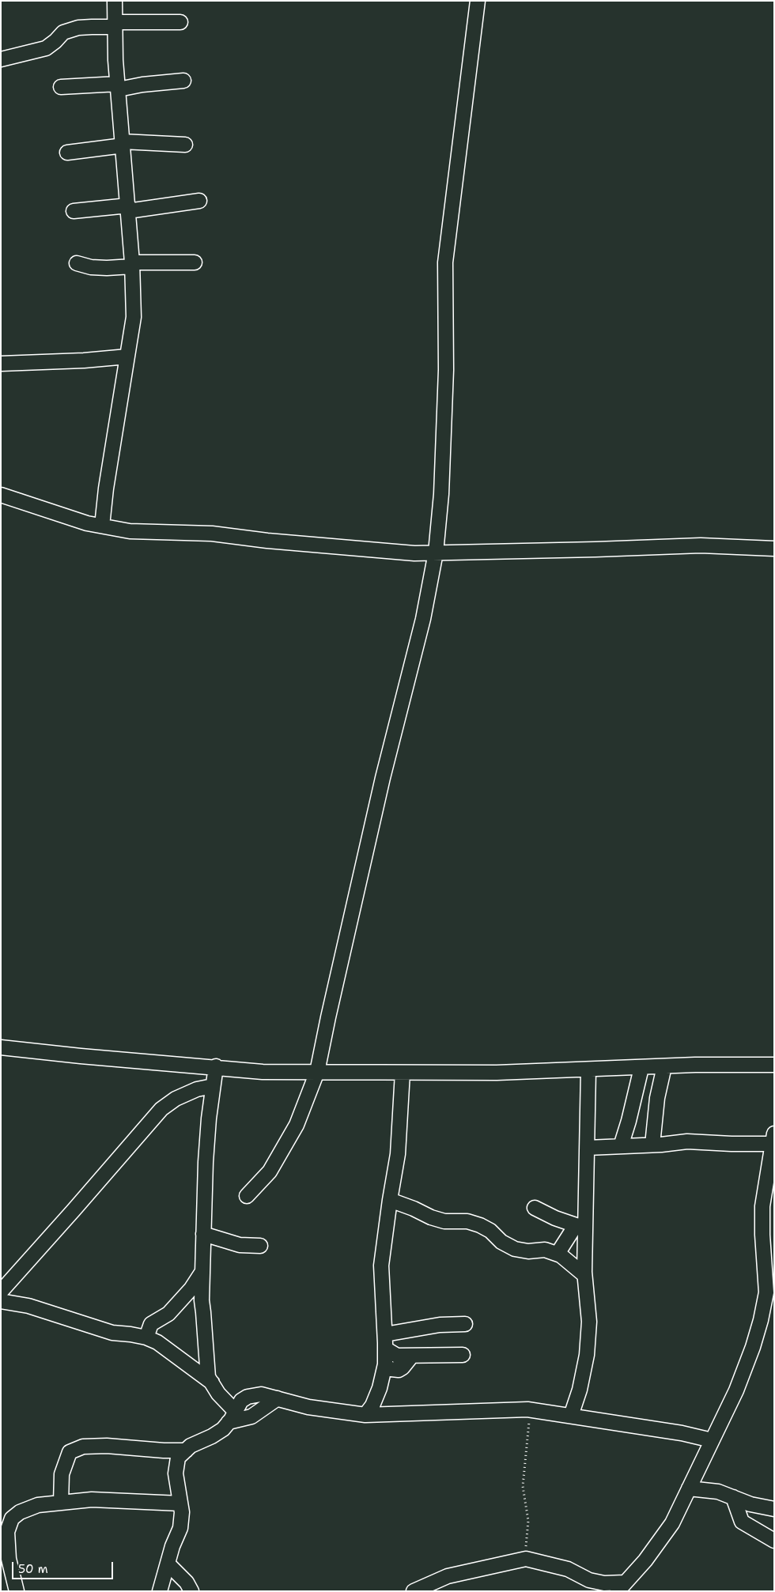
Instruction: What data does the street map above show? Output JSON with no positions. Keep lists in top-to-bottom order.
{
  "scale_bar": "50 m"
}
